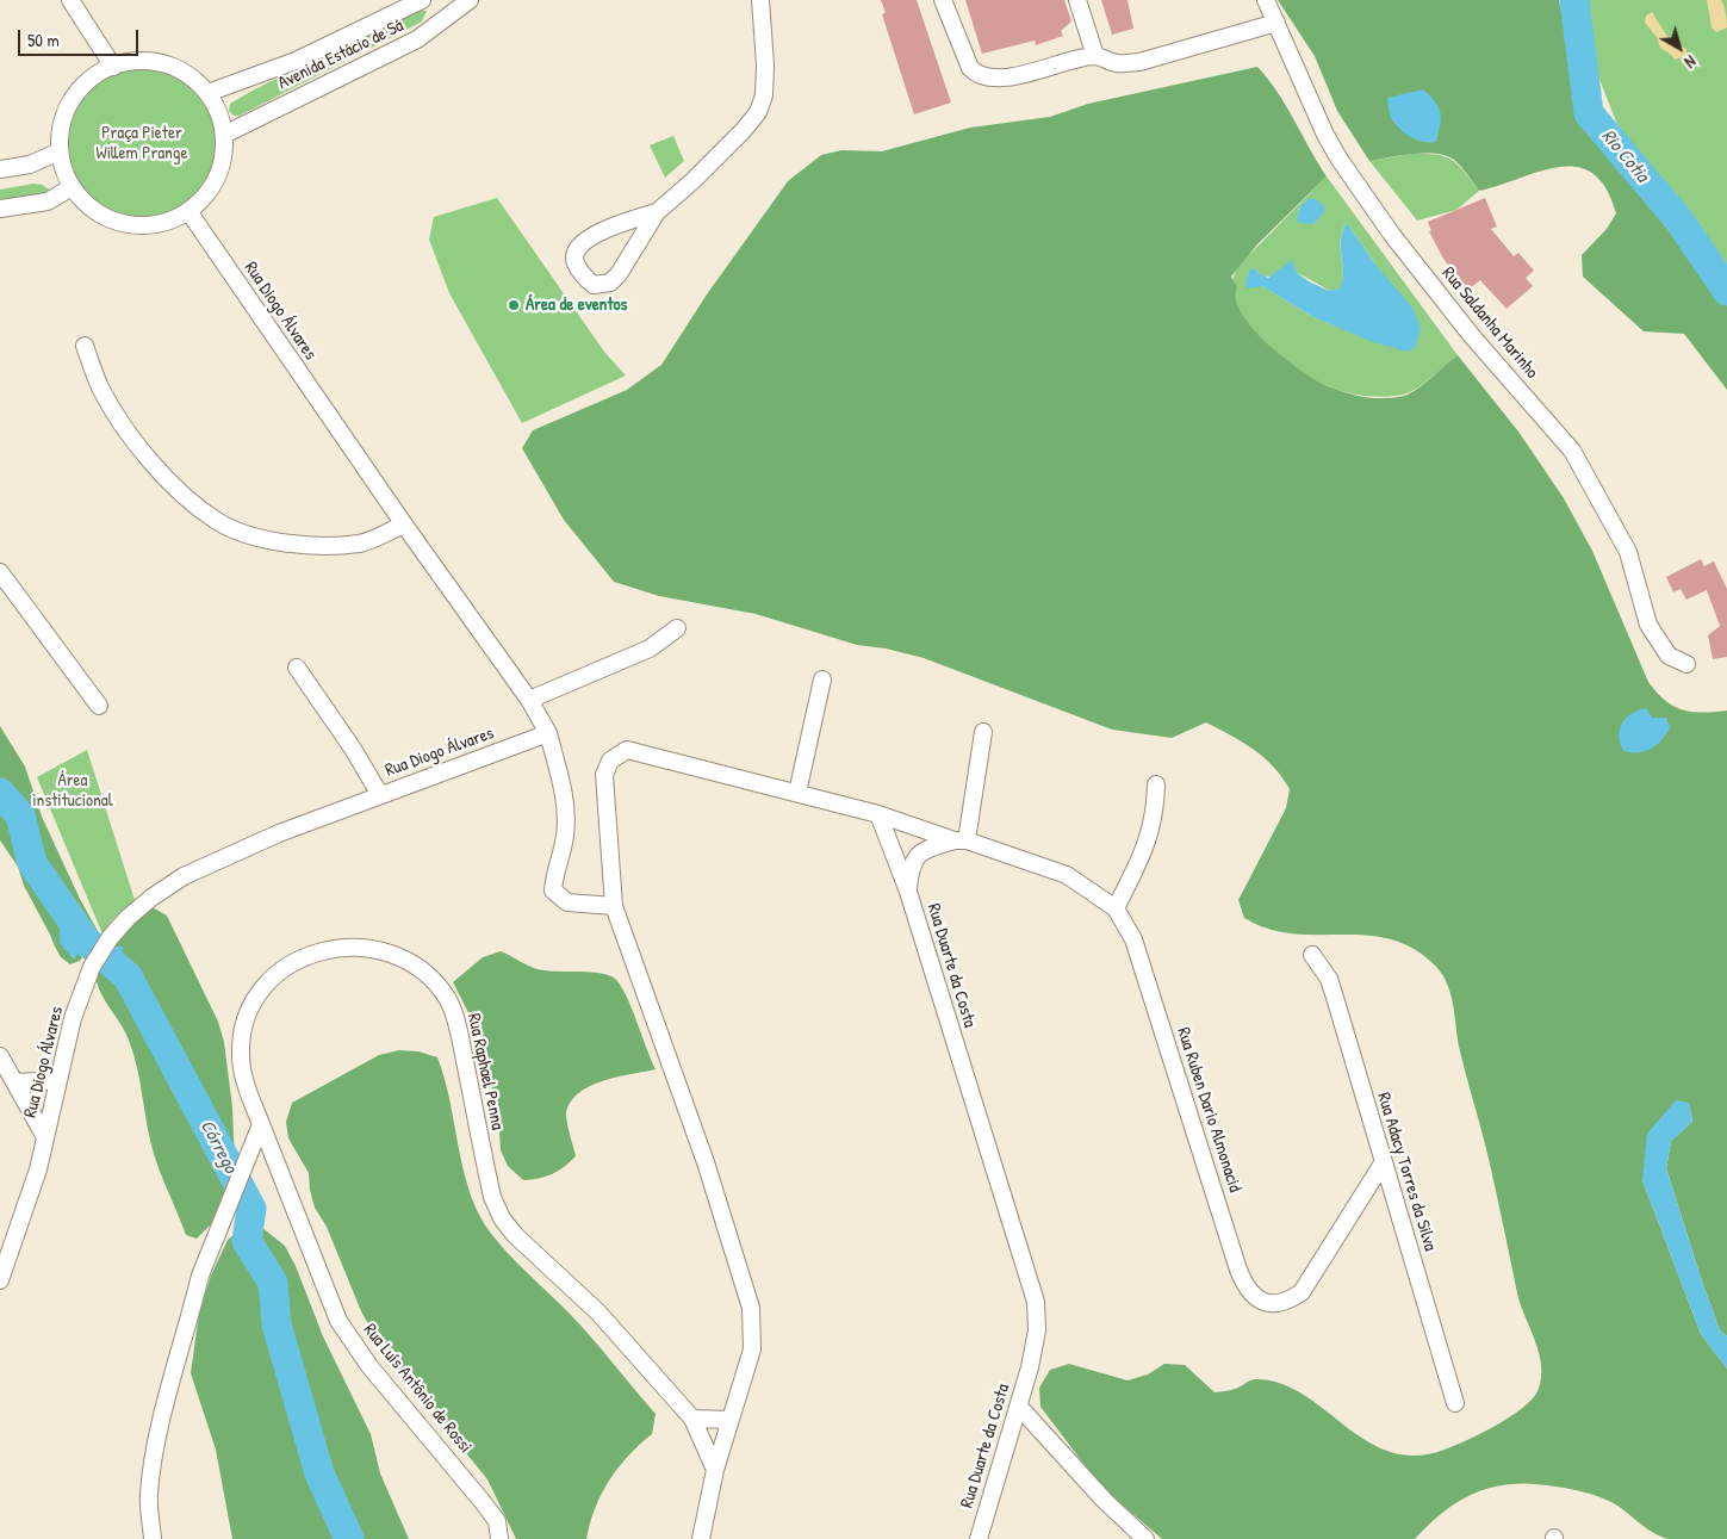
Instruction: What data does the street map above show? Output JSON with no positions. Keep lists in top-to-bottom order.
{
  "streets": {
    "street": [
      "Avenida Estácio de Sá",
      "Rua Diogo Álvares",
      "Rua Saldanha Marinho",
      "Rua Duarte da Costa",
      "Rua Raphael Penna",
      "Rua Ruben Dario Almonacid",
      "Rua Adacy Torres da Silva",
      "Rua Luís Antônio de Rossi"
    ]
  },
  "crossings": [
    ["Avenida Estácio de Sá", "Rua Diogo Álvares"],
    ["Rua Duarte da Costa", "Rua Ruben Dario Almonacid"],
    ["Rua Raphael Penna", "Rua Luís Antônio de Rossi"],
    ["Rua Ruben Dario Almonacid", "Rua Adacy Torres da Silva"]
  ],
  "water": ["Rio Cotia", "Córrego"],
  "parks": ["Praça Pieter Willem Prange", "Área institucional"],
  "places": ["Área de eventos"],
  "scale_bar": "50 m",
  "north": "bottom right"
}
